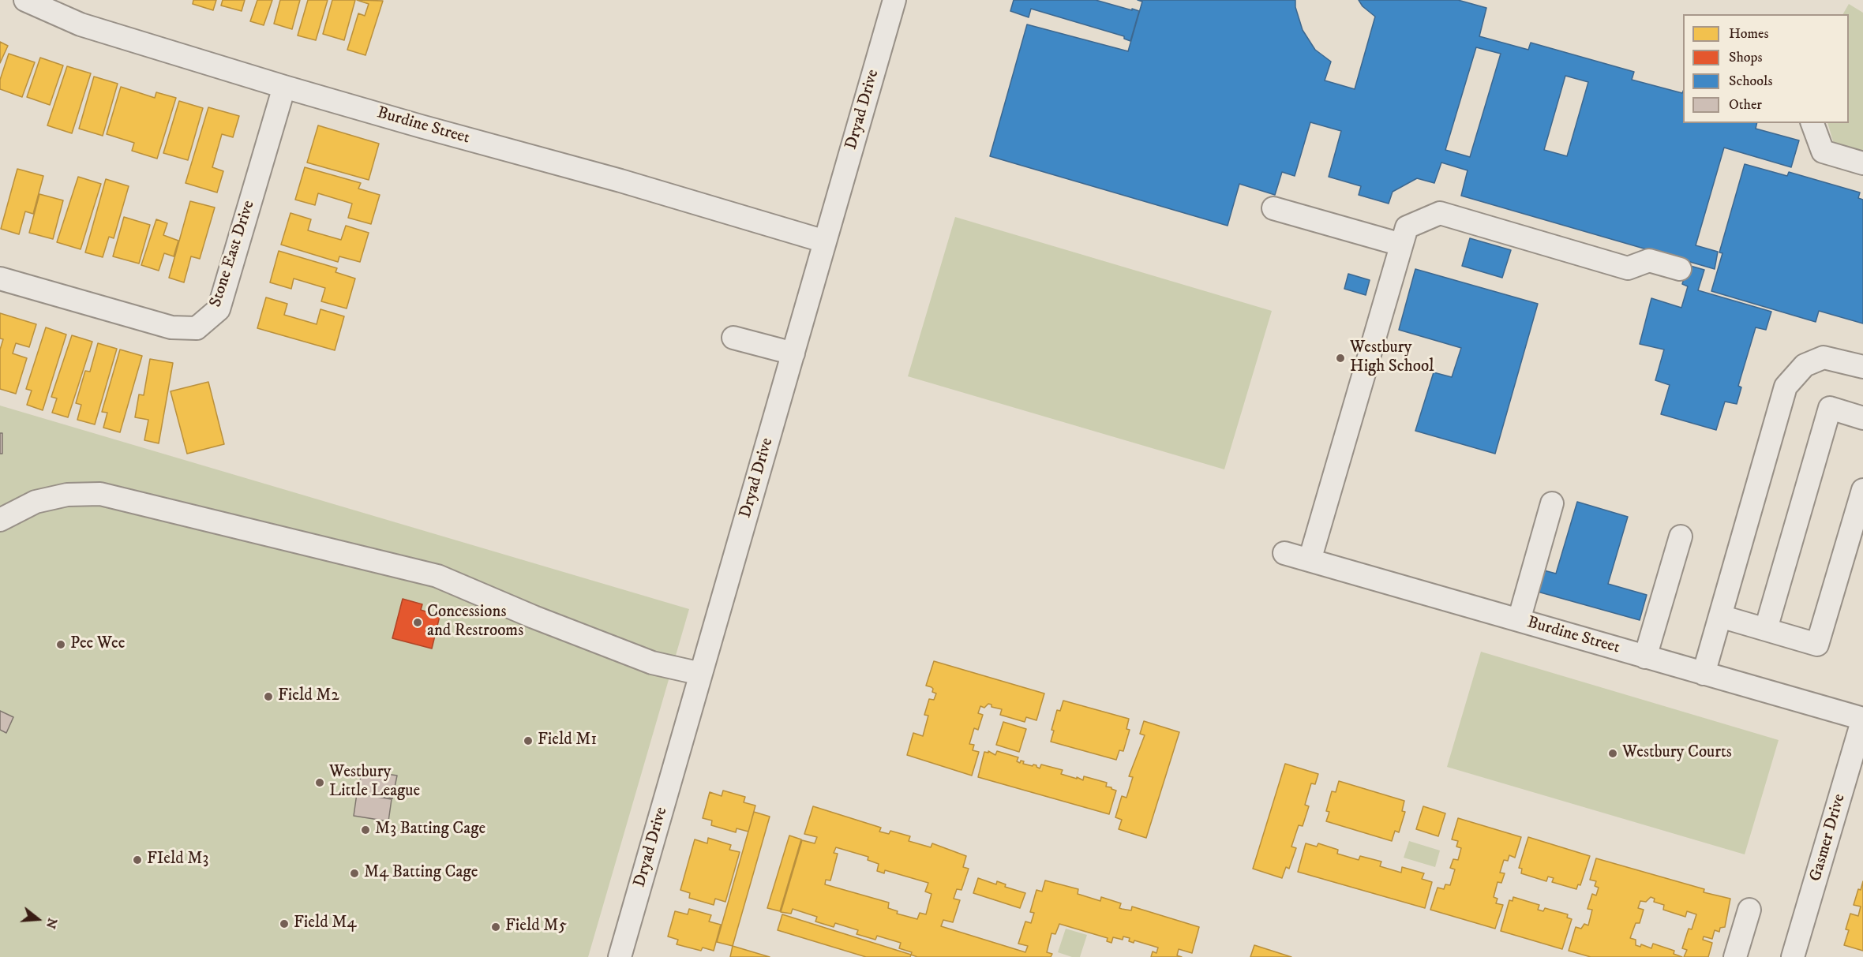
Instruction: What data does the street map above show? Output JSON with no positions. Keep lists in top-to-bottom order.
{
  "streets": {
    "street": [
      "Dryad Drive",
      "Burdine Street",
      "Stone East Drive",
      "Gasmer Drive"
    ]
  },
  "crossings": [
    ["Dryad Drive", "Burdine Street"],
    ["Burdine Street", "Stone East Drive"],
    ["Burdine Street", "Gasmer Drive"]
  ],
  "places": [
    "Westbury High School",
    "Concessions and Restrooms",
    "Pee Wee",
    "Field M2",
    "Field M1",
    "Westbury Courts",
    "Westbury Little League",
    "M3 Batting Cage",
    "FIeld M3",
    "M4 Batting Cage",
    "Field M4",
    "Field M5"
  ],
  "legend": [
    "Homes",
    "Shops",
    "Schools",
    "Other"
  ],
  "north": "right"
}
